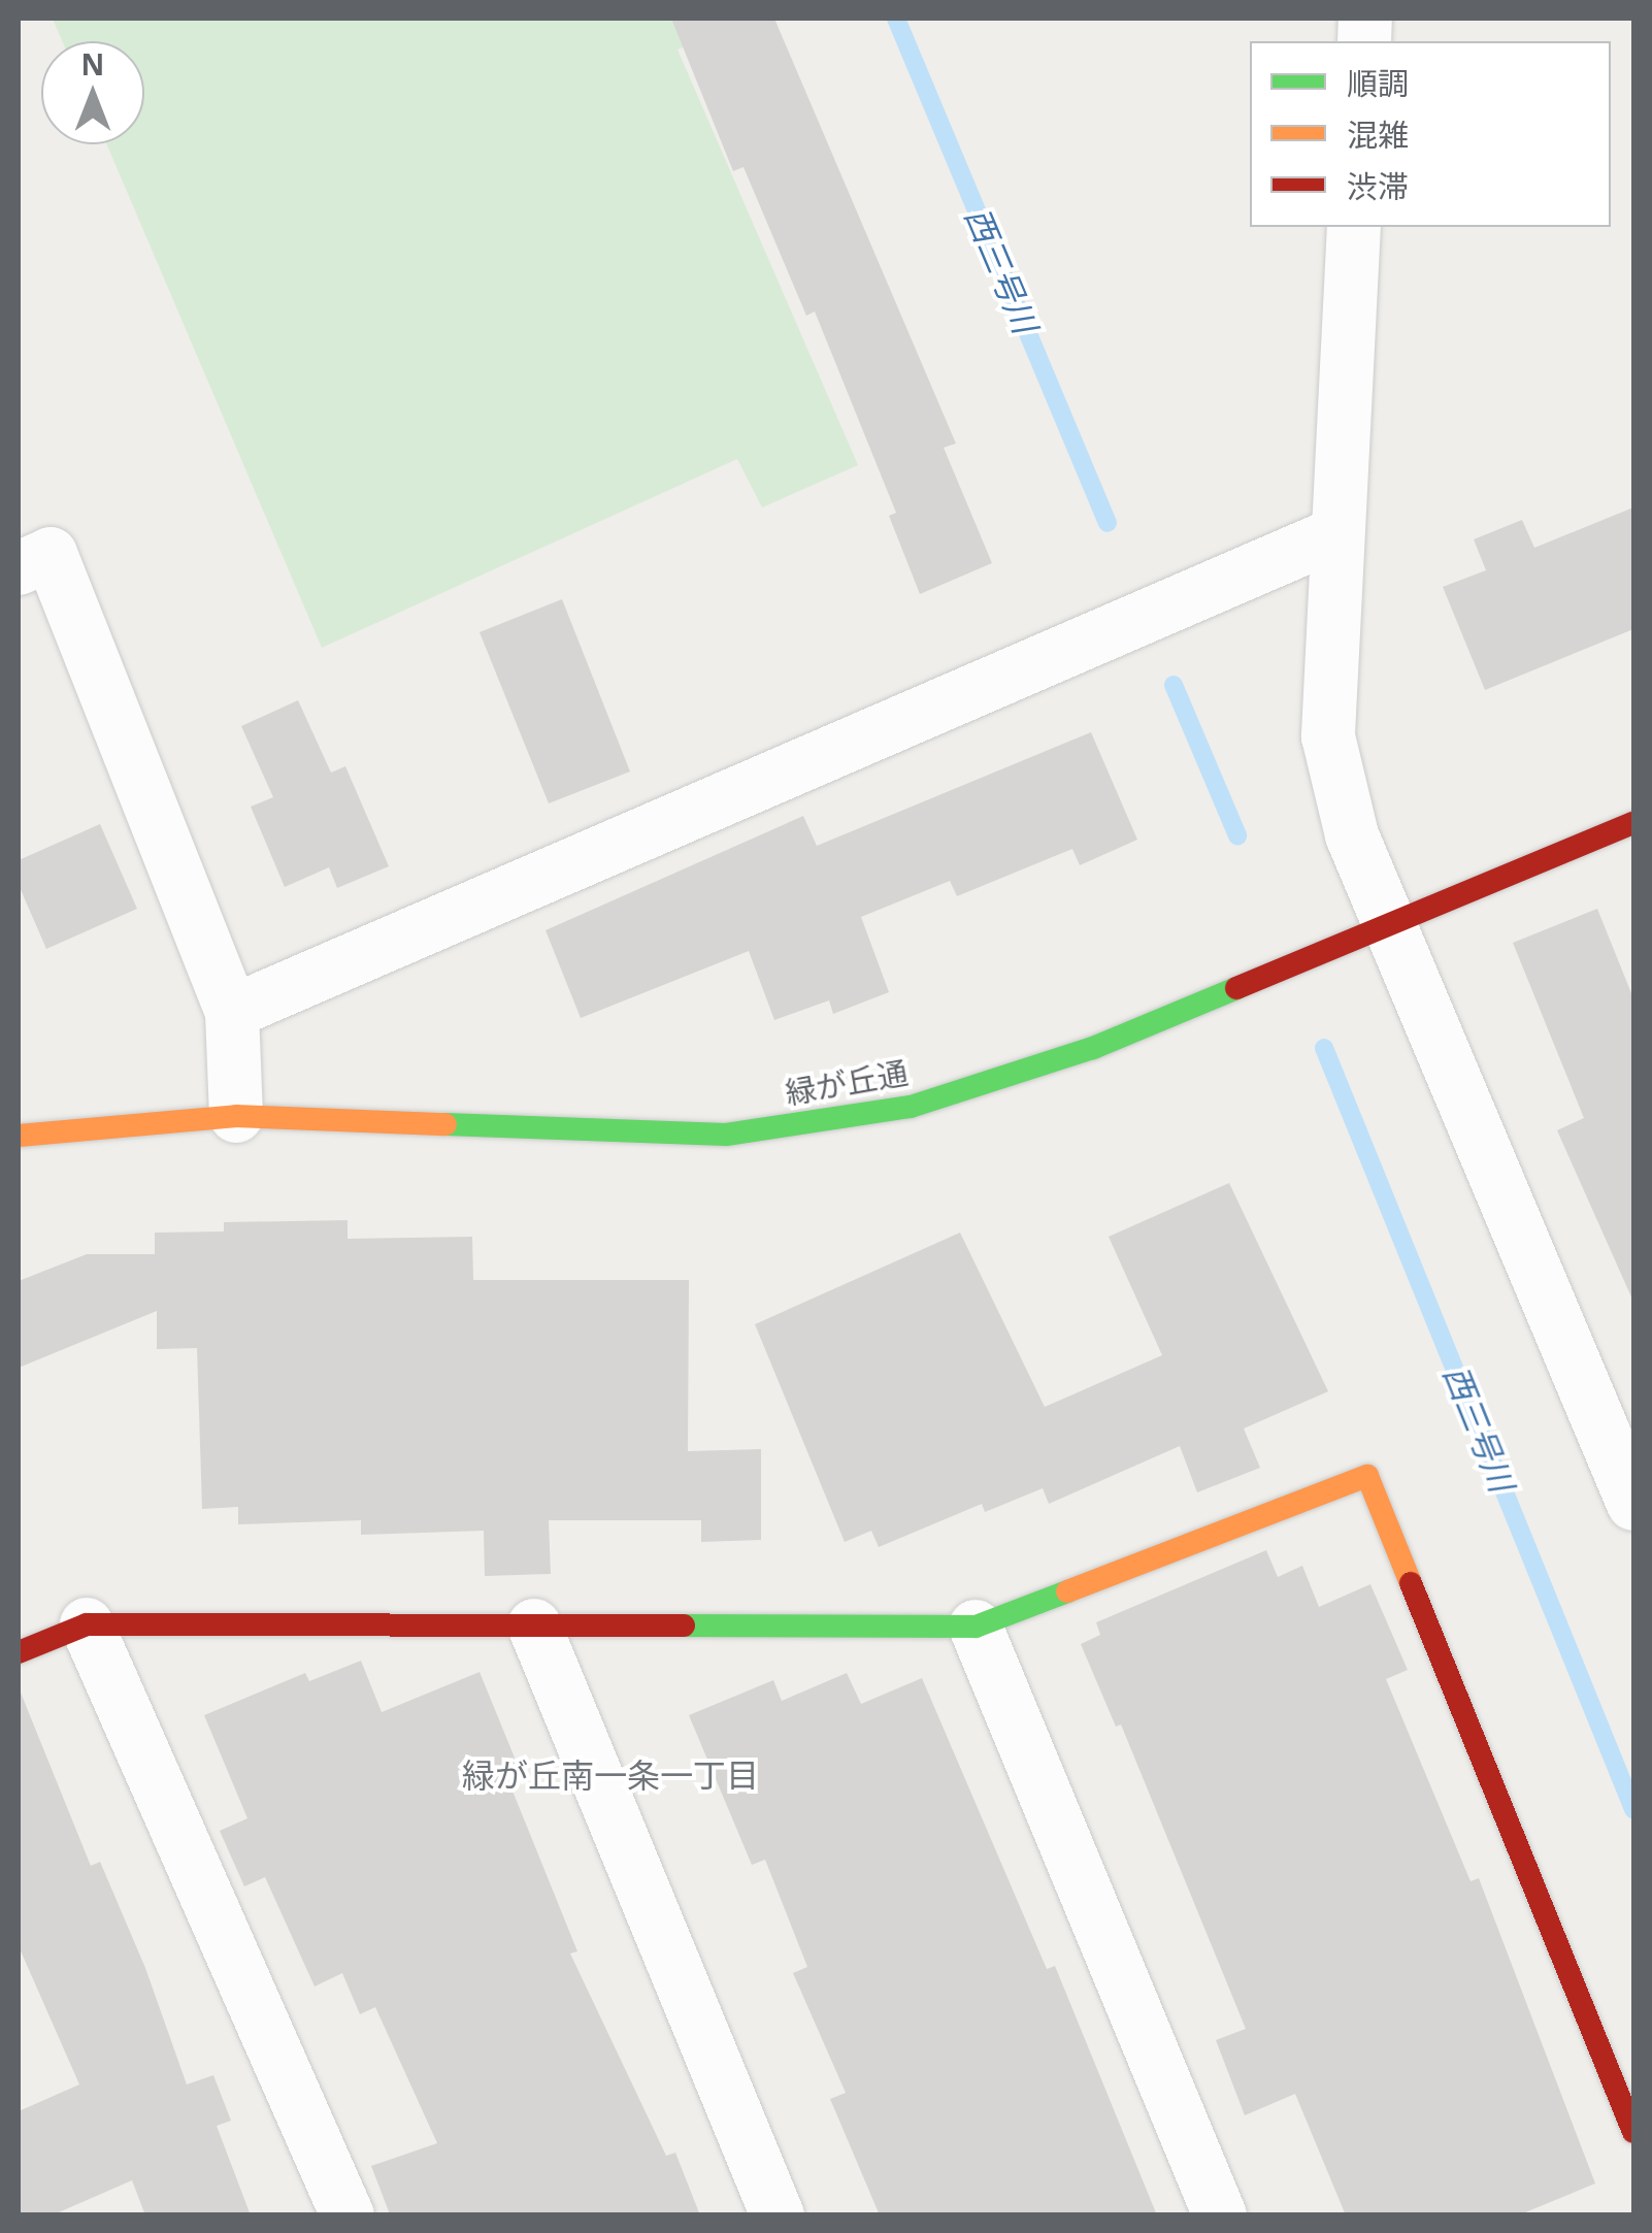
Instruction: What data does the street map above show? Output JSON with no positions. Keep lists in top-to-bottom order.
{
  "streets": {
    "street": ["緑が丘通"]
  },
  "districts": ["緑が丘南一条一丁目"],
  "water": ["西三号川"],
  "legend": ["順調", "混雑", "渋滞"],
  "north": "top"
}
